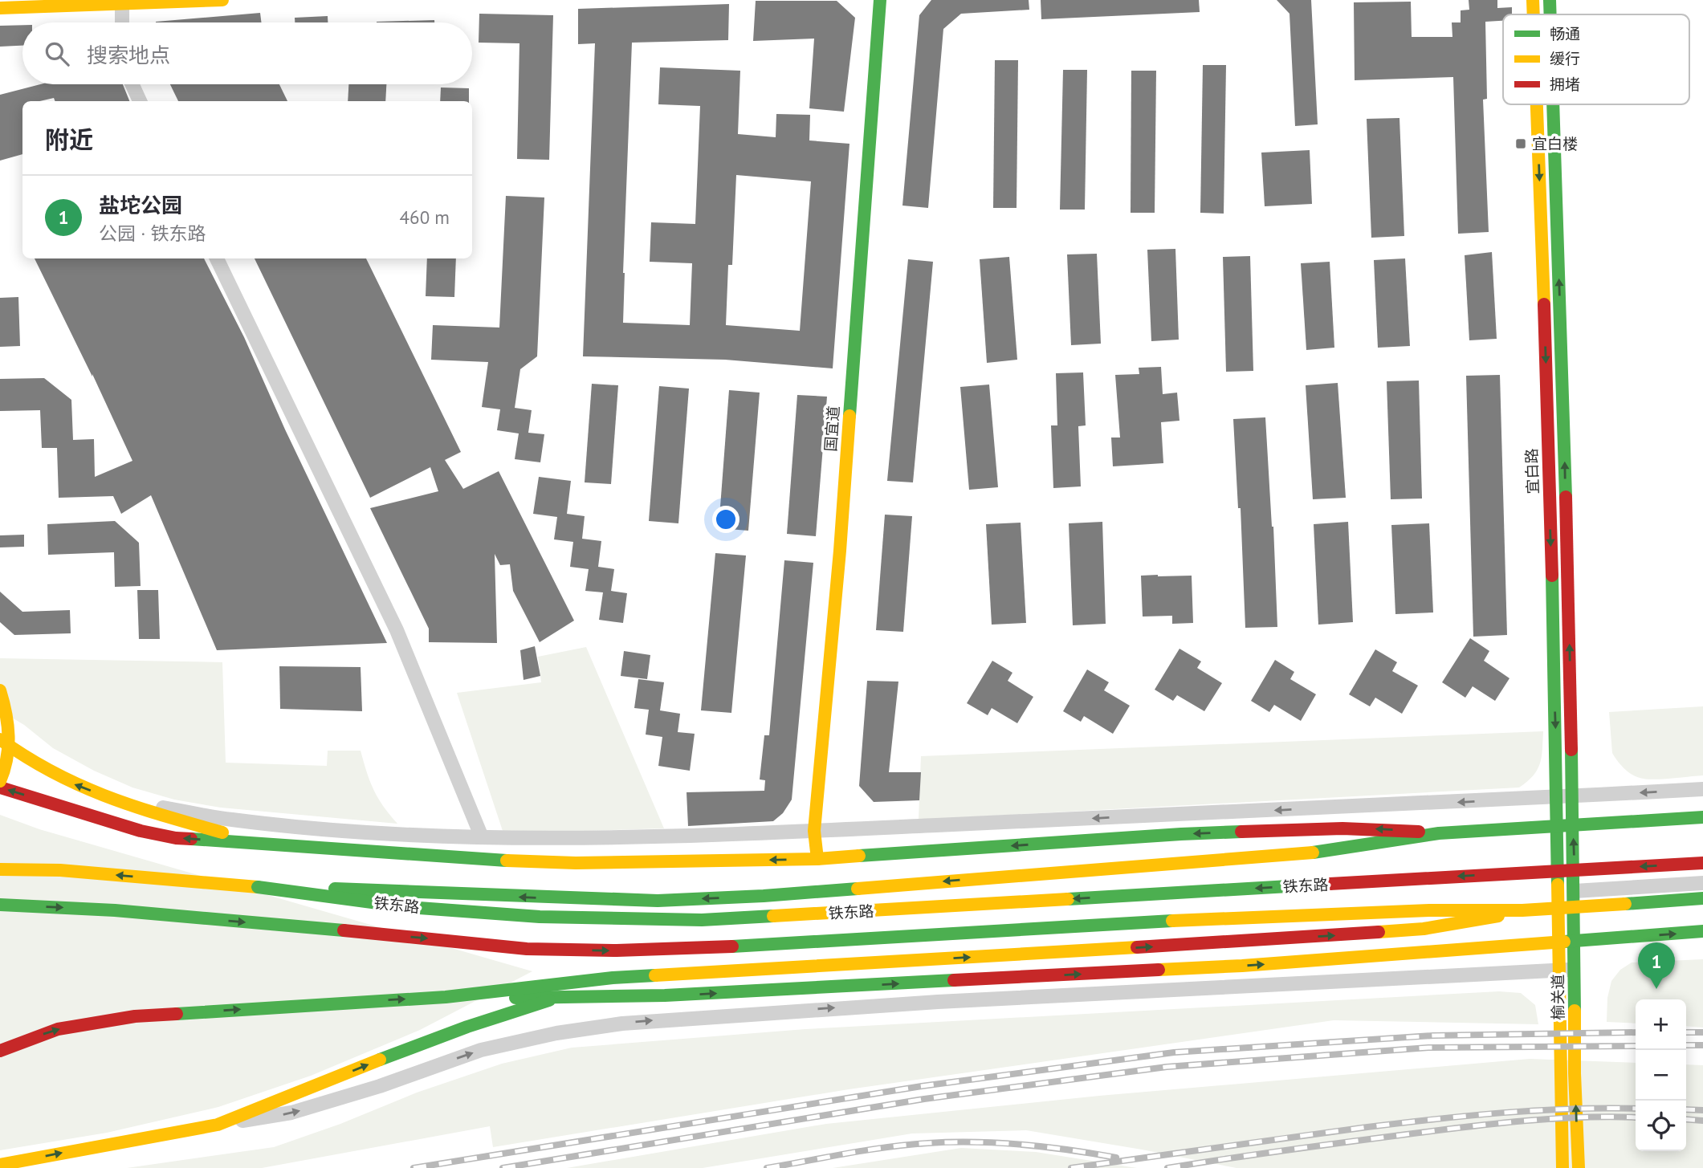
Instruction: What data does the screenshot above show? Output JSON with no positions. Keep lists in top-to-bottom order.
{
  "streets": {
    "main road": [
      "国宜道",
      "宜白路",
      "铁东路",
      "榆关道"
    ]
  },
  "crossings": [
    ["宜白路", "榆关道"]
  ],
  "places": {
    "transit": ["宜白楼"]
  },
  "legend": ["畅通", "缓行", "拥堵"],
  "page": {
    "search": "搜索地点",
    "heading": "附近",
    "list": [
      {
        "mark": "1",
        "name": "盐坨公园",
        "note": "公园 · 铁东路",
        "value": "460 m"
      }
    ],
    "pins": "1",
    "map_buttons": ["+", "−"]
  }
}
